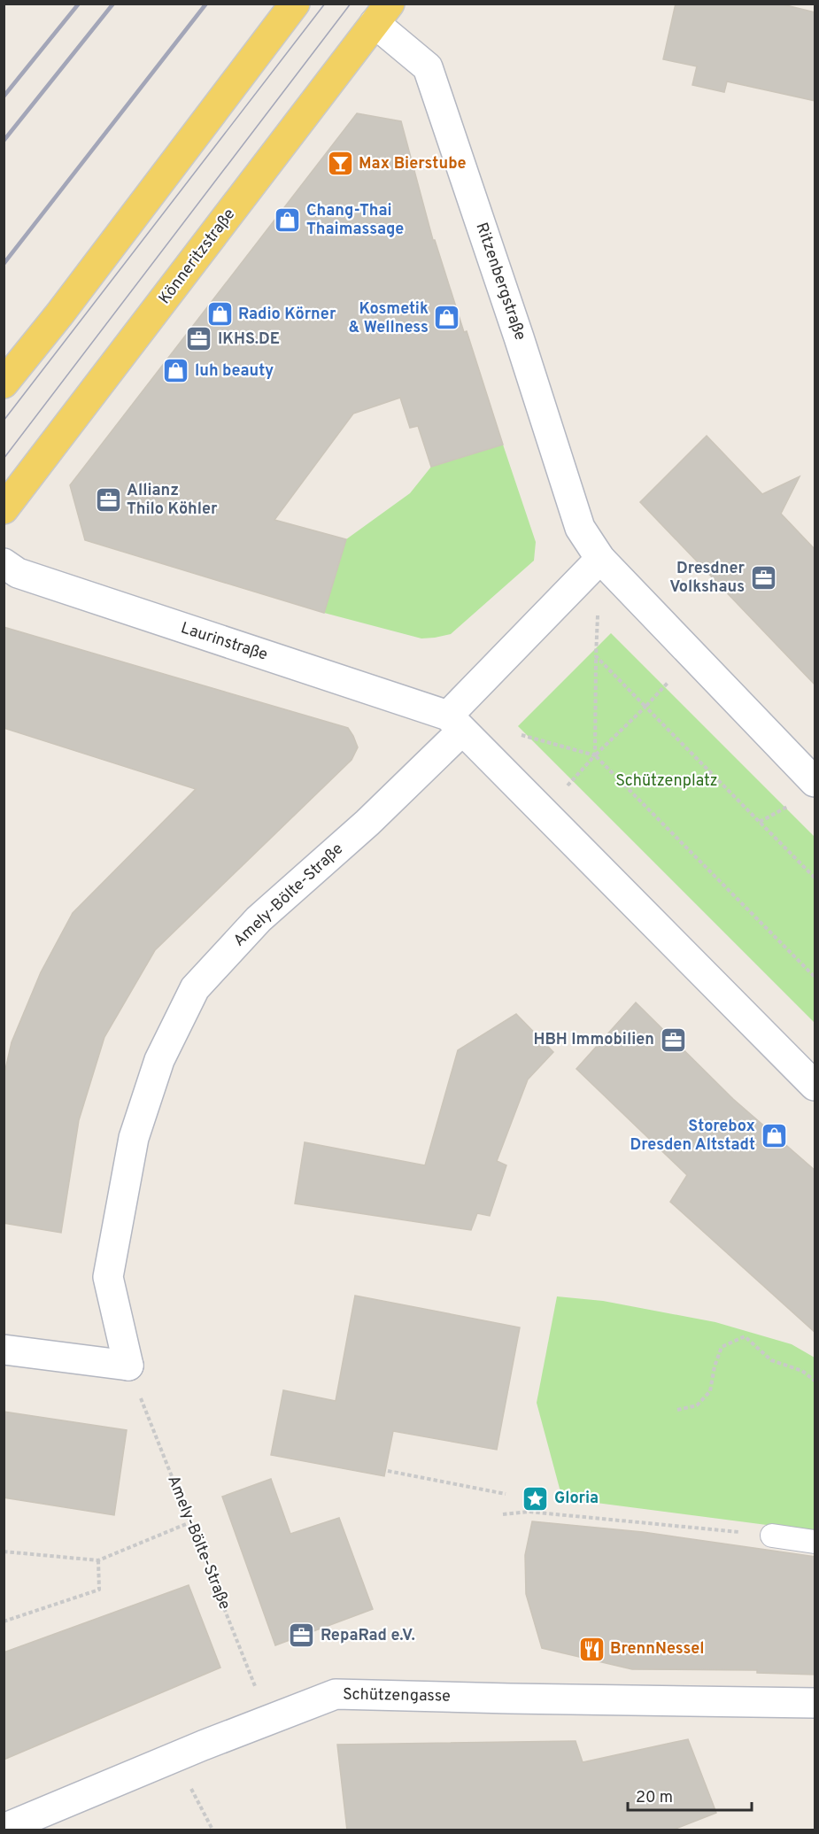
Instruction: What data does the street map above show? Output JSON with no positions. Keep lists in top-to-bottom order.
{
  "streets": {
    "main road": ["Könneritzstraße"],
    "street": [
      "Ritzenbergstraße",
      "Laurinstraße",
      "Amely-Bölte-Straße",
      "Schützengasse"
    ]
  },
  "crossings": [
    ["Könneritzstraße", "Ritzenbergstraße"],
    ["Laurinstraße", "Amely-Bölte-Straße"],
    ["Amely-Bölte-Straße", "Schützengasse"]
  ],
  "parks": ["Schützenplatz"],
  "places": {
    "bar": ["Max Bierstube"],
    "shop": [
      "Chang-Thai Thaimassage",
      "Radio Körner",
      "Kosmetik & Wellness",
      "luh beauty",
      "Storebox Dresden Altstadt"
    ],
    "office": [
      "IKHS.DE",
      "Allianz Thilo Köhler",
      "Dresdner Volkshaus",
      "HBH Immobilien",
      "RepaRad e.V."
    ],
    "place": ["Gloria"],
    "restaurant": ["BrennNessel"]
  },
  "scale_bar": "20 m"
}
